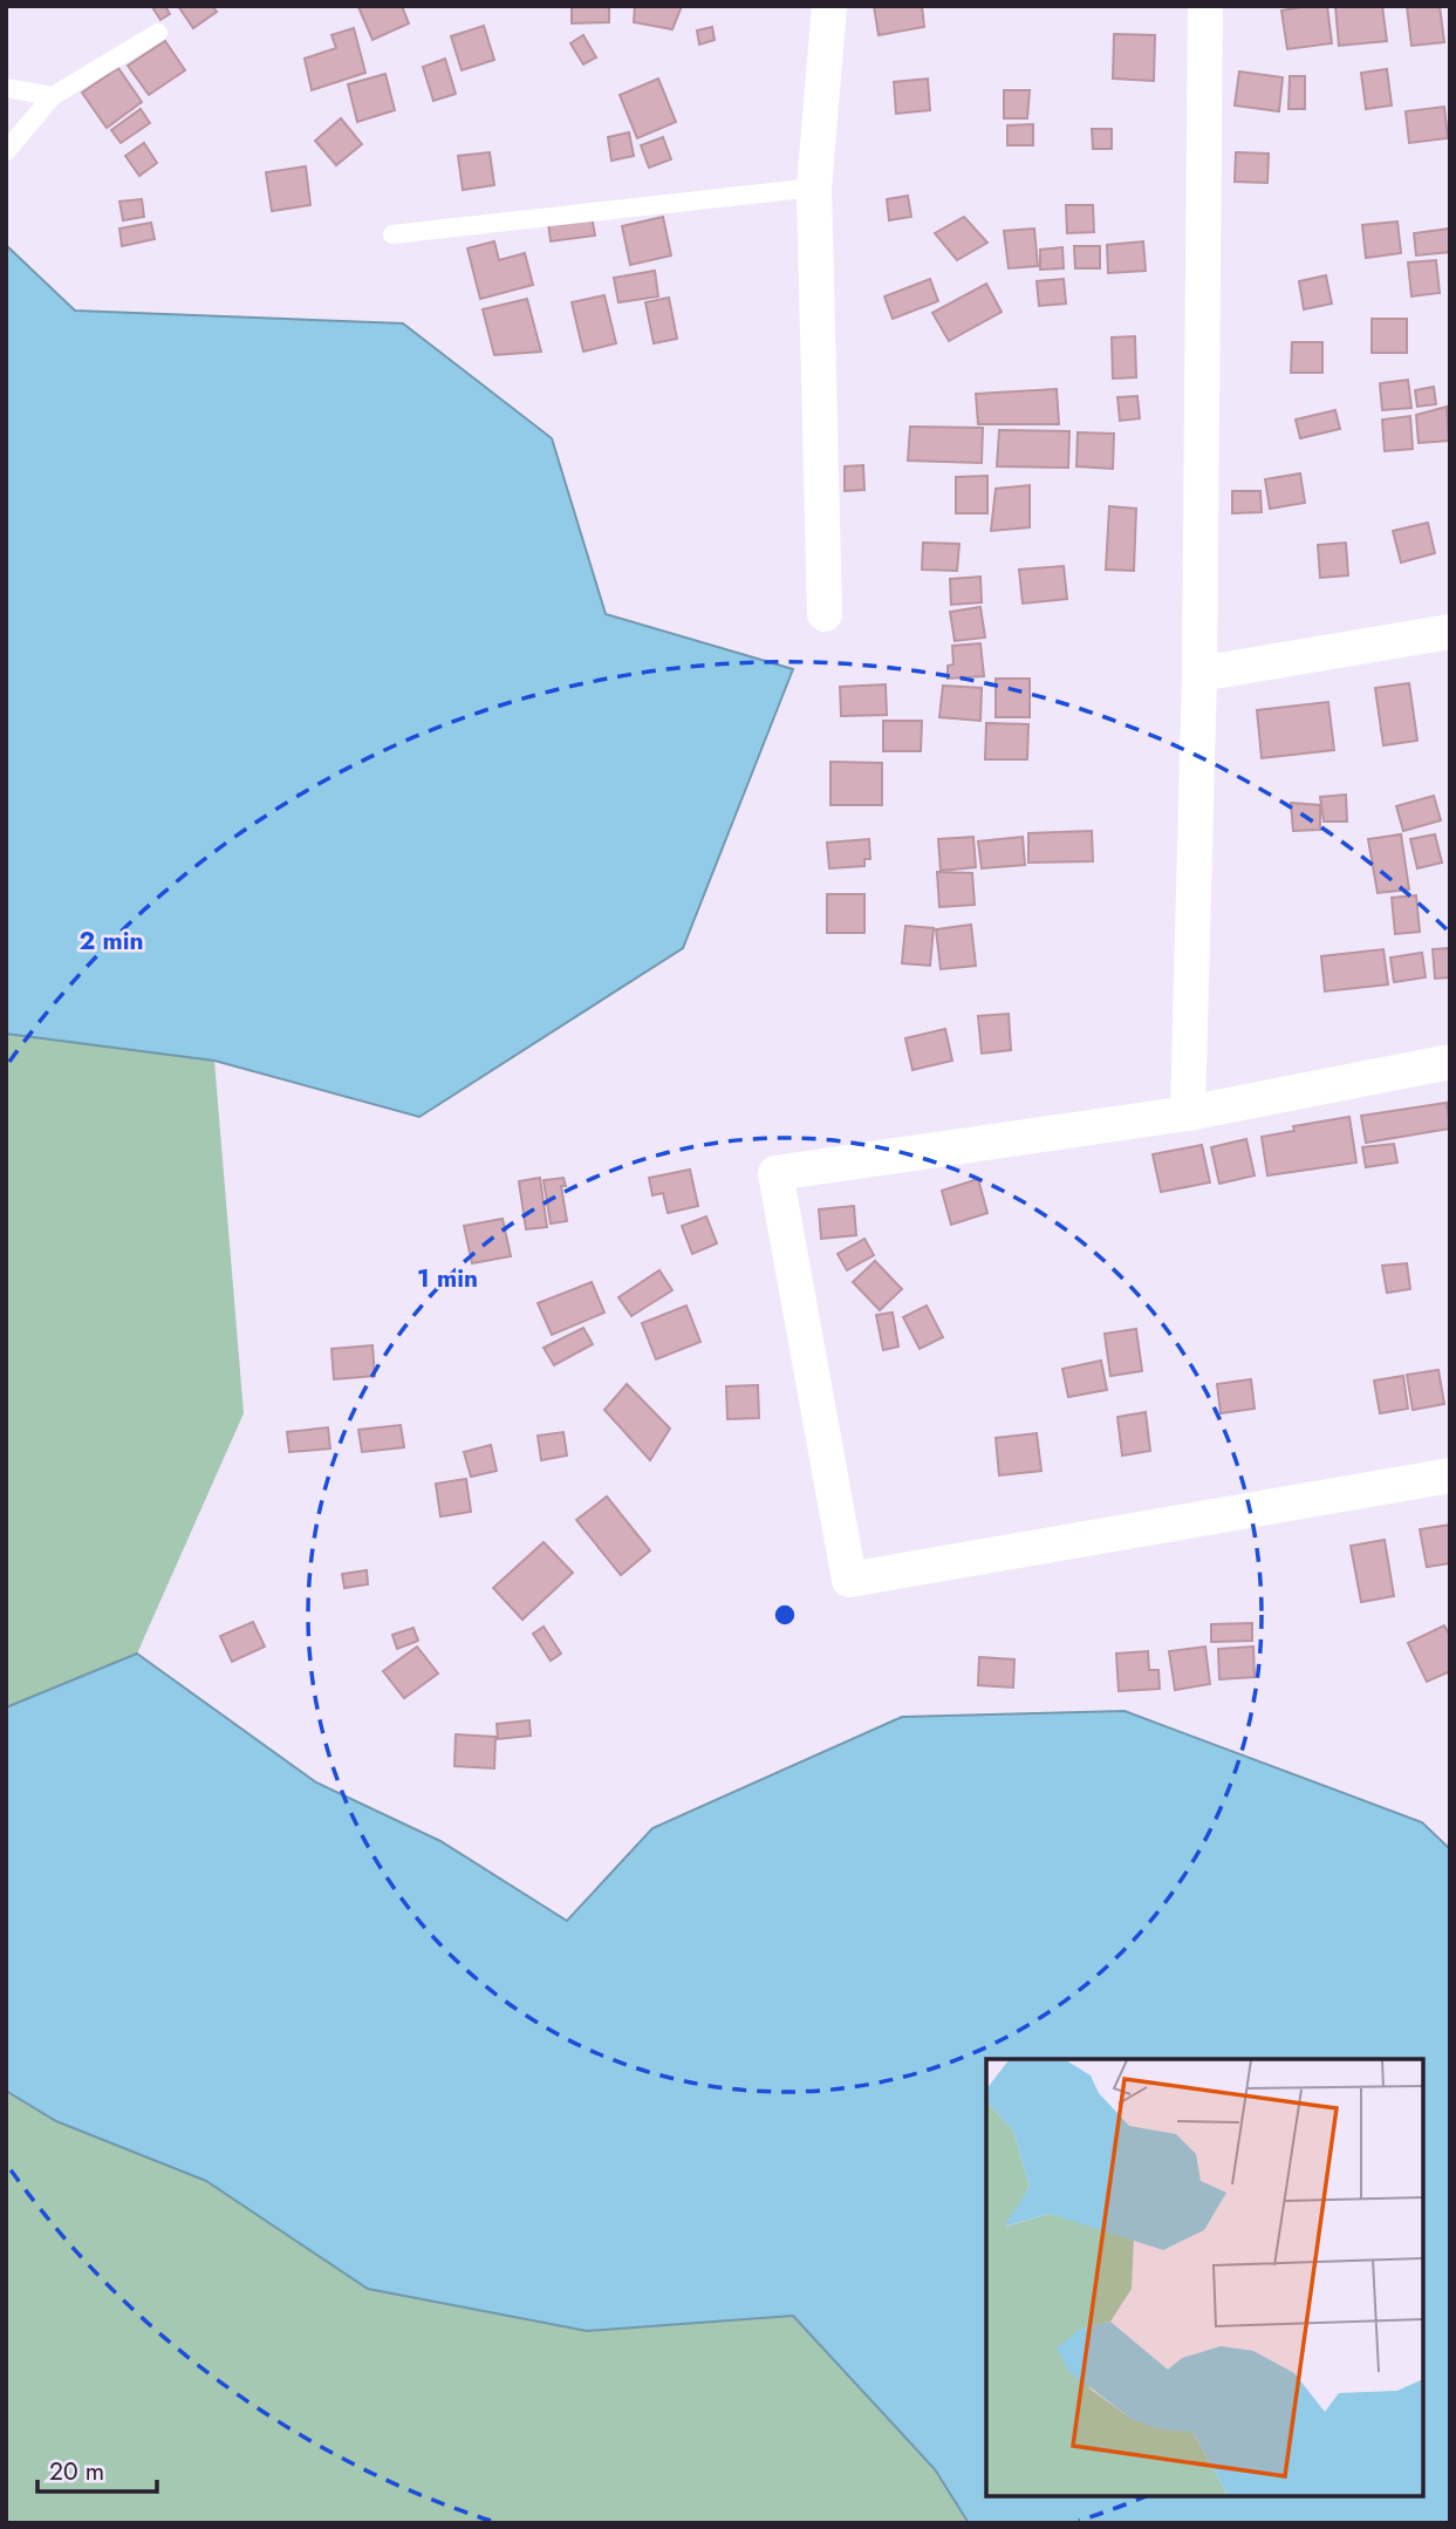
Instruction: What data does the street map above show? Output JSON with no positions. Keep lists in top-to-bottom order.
{
  "scale_bar": "20 m",
  "rings": ["2 min", "1 min"]
}
